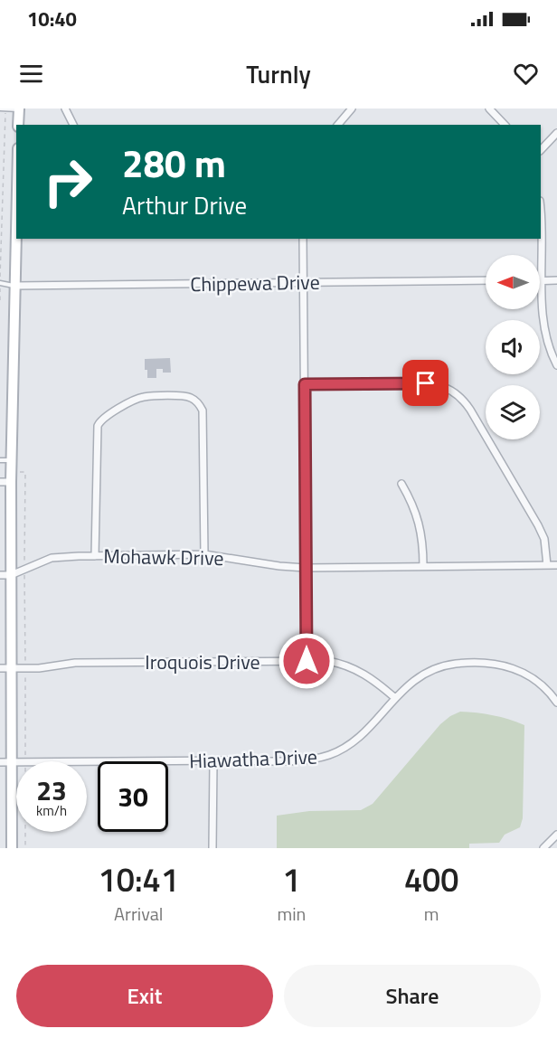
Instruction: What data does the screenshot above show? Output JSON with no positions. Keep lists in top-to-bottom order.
{
  "streets": {
    "street": [
      "Chippewa Drive",
      "Mohawk Drive",
      "Iroquois Drive",
      "Hiawatha Drive"
    ]
  },
  "crossings": [
    ["Iroquois Drive", "Hiawatha Drive"]
  ],
  "north": "left",
  "page": {
    "status": "10:40",
    "header": "Turnly",
    "turn": ["280 m", "Arthur Drive"],
    "speed": "23 km/h",
    "limit": "30",
    "eta": [
      "10:41",
      "Arrival",
      "1",
      "min",
      "400",
      "m"
    ],
    "buttons": ["Exit", "Share"]
  }
}
